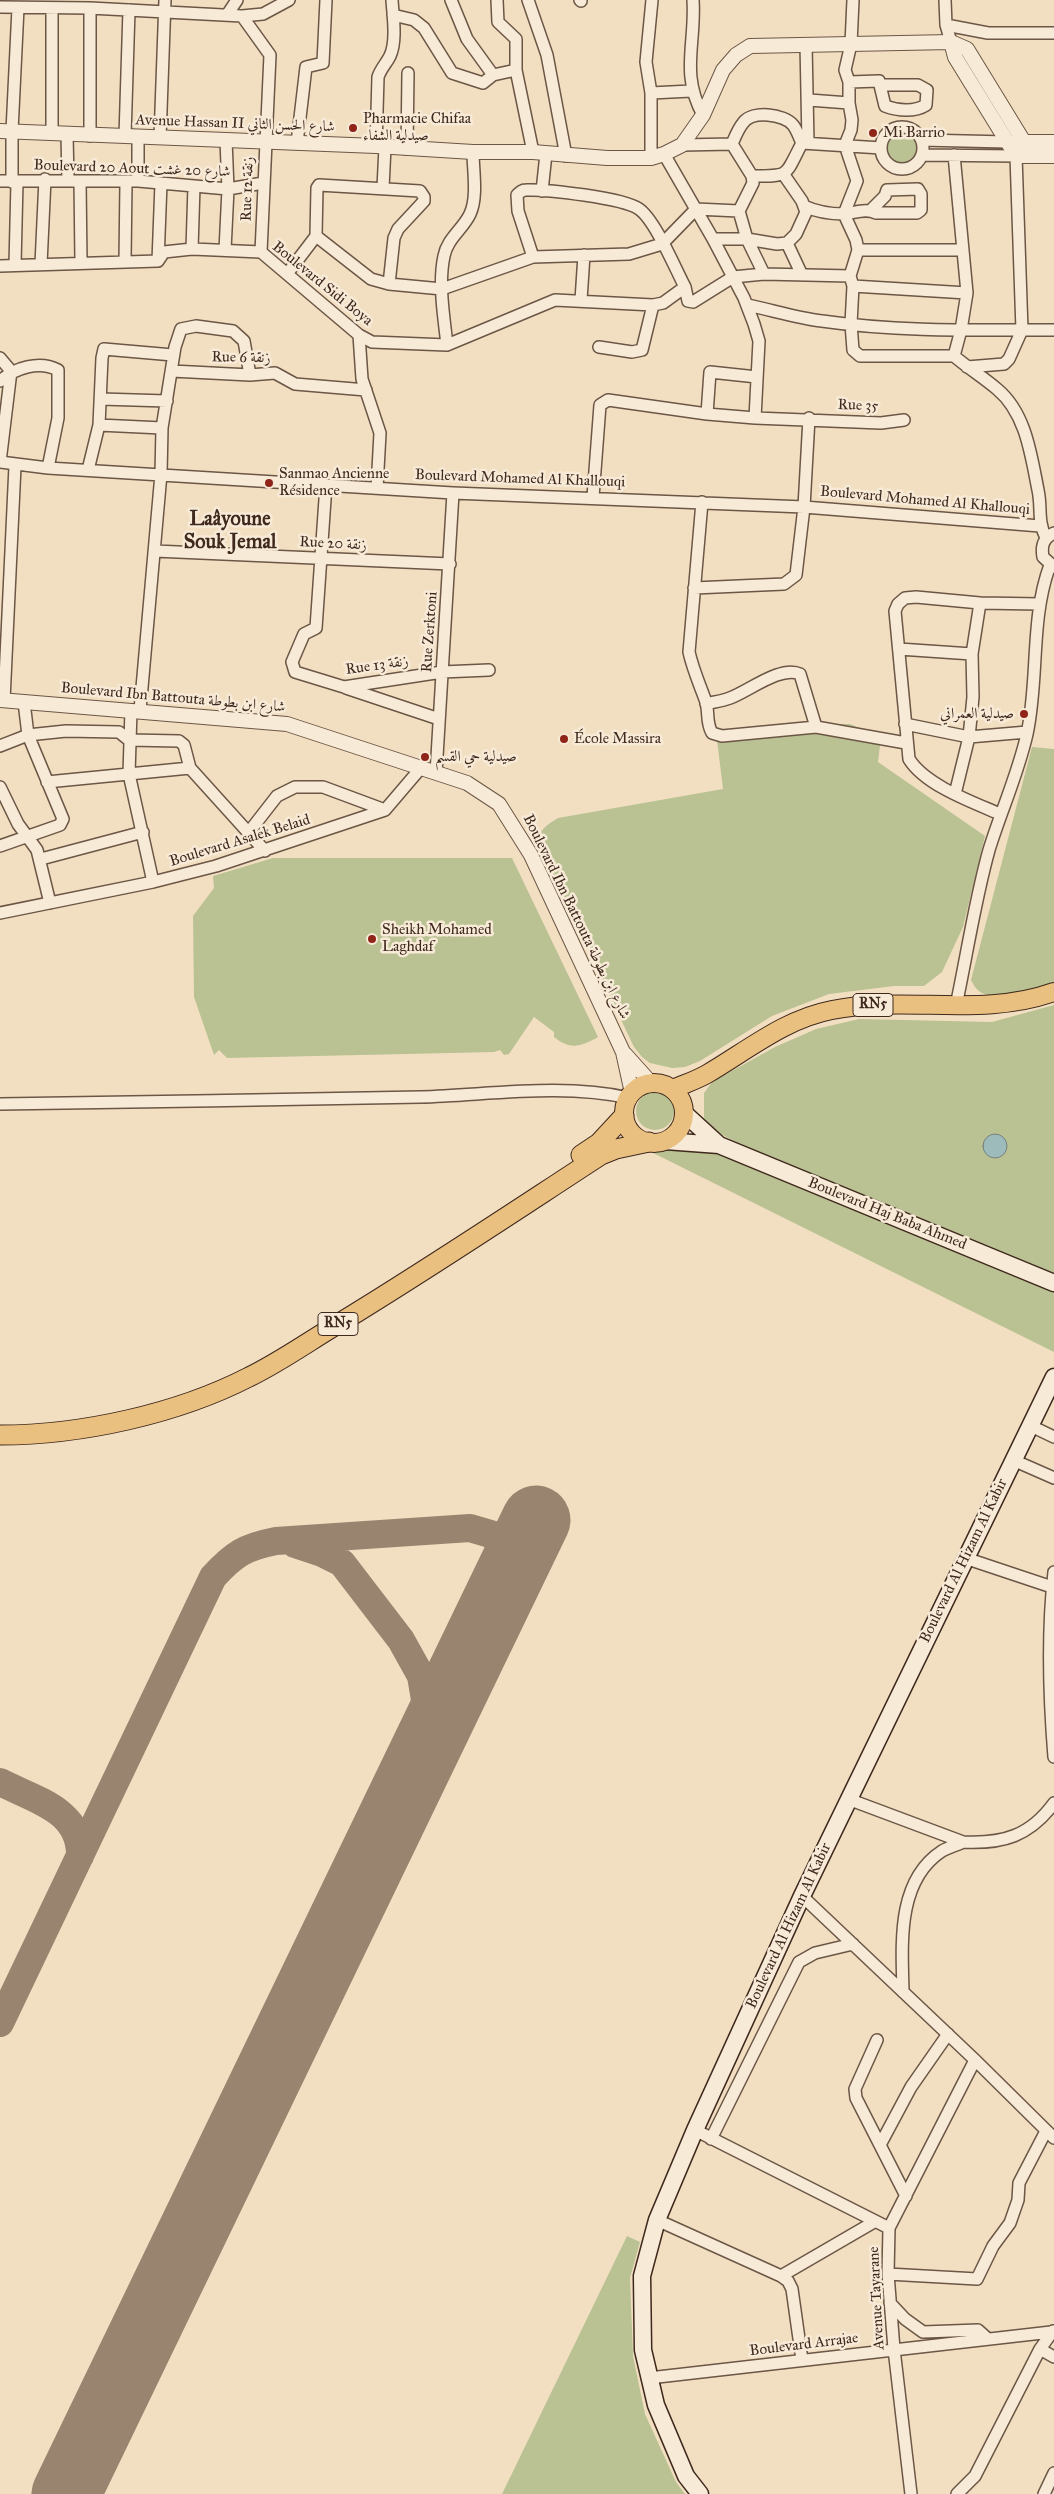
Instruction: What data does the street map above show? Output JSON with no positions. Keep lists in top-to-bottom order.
{
  "streets": {
    "highway": ["RN5"],
    "main road": ["Boulevard Haj Baba Ahmed", "Boulevard Al Hizam Al Kabir"],
    "street": [
      "Avenue Hassan II شارع الحسن الثاني",
      "Boulevard 20 Aout شارع 20 غشت",
      "Rue 12 زنقة",
      "Boulevard Sidi Boya",
      "Rue 6 زنقة",
      "Rue 35",
      "Boulevard Mohamed Al Khallouqi",
      "Rue 20 زنقة",
      "Rue Zerktoni",
      "Rue 13 زنقة",
      "Boulevard Ibn Battouta شارع ابن بطوطة",
      "Boulevard Asalek Belaid",
      "Avenue Tayarane",
      "Boulevard Arrajae"
    ]
  },
  "crossings": [
    ["Avenue Hassan II شارع الحسن الثاني", "Rue 12 زنقة"],
    ["Boulevard 20 Aout شارع 20 غشت", "Rue 12 زنقة"],
    ["Rue 12 زنقة", "Boulevard Sidi Boya"],
    ["Rue 35", "Boulevard Mohamed Al Khallouqi"],
    ["Boulevard Mohamed Al Khallouqi", "Rue Zerktoni"],
    ["Rue 20 زنقة", "Rue Zerktoni"],
    ["Rue 20 زنقة", "Rue 13 زنقة"],
    ["Rue Zerktoni", "Rue 13 زنقة"],
    ["Rue Zerktoni", "Boulevard Ibn Battouta شارع ابن بطوطة"],
    ["Boulevard Al Hizam Al Kabir", "Boulevard Arrajae"],
    ["Avenue Tayarane", "Boulevard Arrajae"]
  ],
  "districts": ["Laâyoune Souk Jemal"],
  "places": [
    "Pharmacie Chifaa صيدلية الشفاء",
    "Mi Barrio",
    "Sanmao Ancienne Résidence",
    "صيدلية العمراني",
    "École Massira",
    "صيدلية حي القسم",
    "Sheikh Mohamed Laghdaf"
  ]
}
